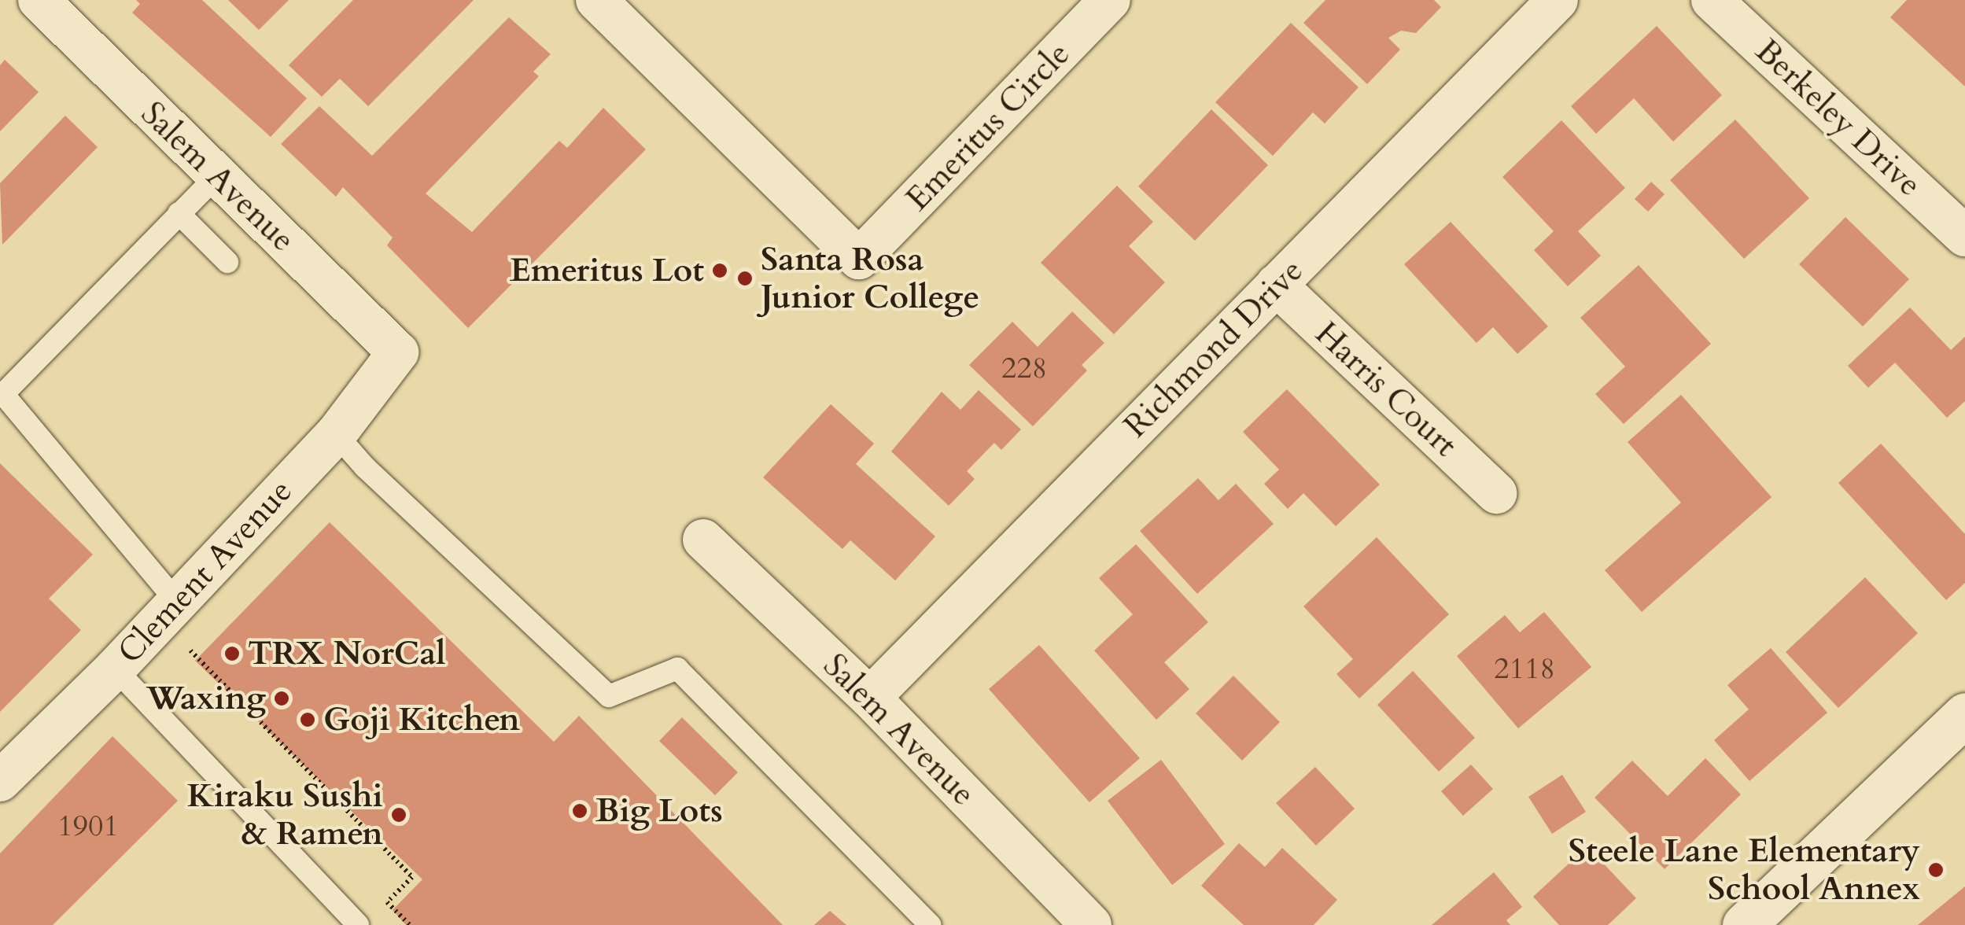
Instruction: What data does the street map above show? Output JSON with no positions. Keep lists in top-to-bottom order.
{
  "streets": {
    "street": [
      "Berkeley Drive",
      "Emeritus Circle",
      "Salem Avenue",
      "Richmond Drive",
      "Harris Court",
      "Clement Avenue"
    ]
  },
  "crossings": [
    ["Salem Avenue", "Richmond Drive"],
    ["Salem Avenue", "Clement Avenue"],
    ["Richmond Drive", "Harris Court"]
  ],
  "places": [
    "Emeritus Lot",
    "Santa Rosa Junior College",
    "TRX NorCal",
    "Waxing",
    "Goji Kitchen",
    "Big Lots",
    "Kiraku Sushi & Ramen",
    "Steele Lane Elementary School Annex"
  ],
  "house_numbers": ["228", "2118", "1901"]
}
